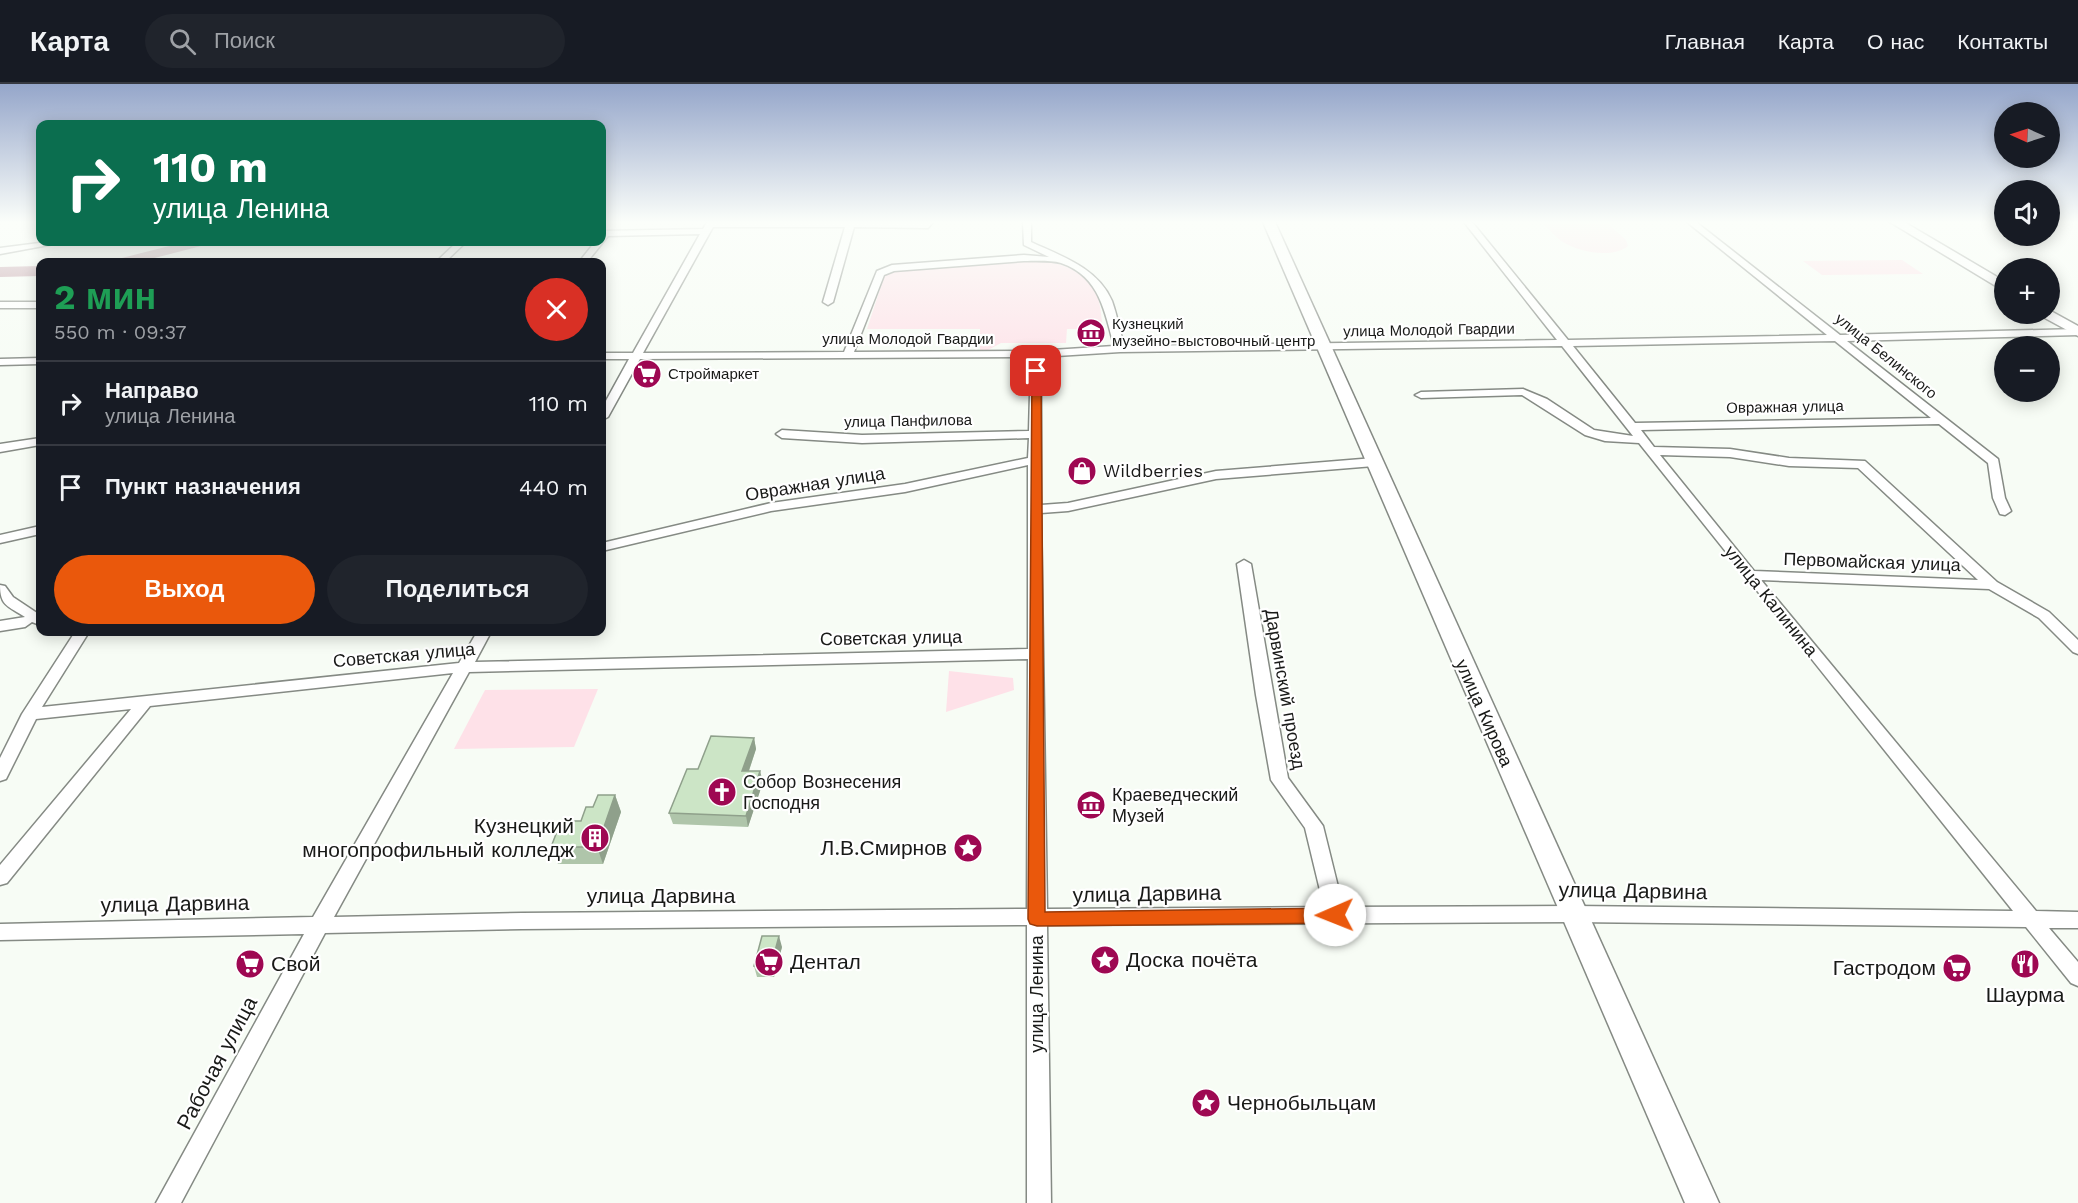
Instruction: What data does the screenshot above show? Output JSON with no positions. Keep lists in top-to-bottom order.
{
  "streets": {
    "street": [
      "улица Молодой Гвардии",
      "улица Белинского",
      "Овражная улица",
      "улица Панфилова",
      "Первомайская улица",
      "улица Калинина",
      "Советская улица",
      "Дарвинский проезд",
      "улица Кирова",
      "улица Дарвина",
      "улица Ленина",
      "Рабочая улица"
    ]
  },
  "crossings": [
    ["улица Молодой Гвардии", "улица Белинского"],
    ["улица Молодой Гвардии", "улица Калинина"],
    ["улица Молодой Гвардии", "улица Кирова"],
    ["улица Молодой Гвардии", "улица Ленина"],
    ["улица Белинского", "Овражная улица"],
    ["Овражная улица", "улица Калинина"],
    ["Овражная улица", "улица Ленина"],
    ["улица Панфилова", "улица Ленина"],
    ["Первомайская улица", "улица Калинина"],
    ["улица Калинина", "улица Дарвина"],
    ["Советская улица", "улица Ленина"],
    ["Советская улица", "Рабочая улица"],
    ["Дарвинский проезд", "улица Дарвина"],
    ["улица Кирова", "улица Дарвина"],
    ["улица Дарвина", "улица Ленина"],
    ["улица Дарвина", "Рабочая улица"]
  ],
  "places": {
    "museum": ["Кузнецкий музейно-выстовочный центр", "Краеведческий Музей"],
    "supermarket": [
      "Строймаркет",
      "Дентал",
      "Свой",
      "Гастродом"
    ],
    "shop": ["Wildberries"],
    "church": ["Собор Вознесения Господня"],
    "building": ["Кузнецкий многопрофильный колледж"],
    "place": ["Л.В.Смирнов", "Доска почёта", "Чернобыльцам"],
    "restaurant": ["Шаурма"]
  },
  "north": "left",
  "page": {
    "header": "Карта",
    "search": "Поиск",
    "nav": [
      "Главная",
      "Карта",
      "О нас",
      "Контакты"
    ],
    "map_buttons": ["+", "−"],
    "turn": ["110 m", "улица Ленина"],
    "heading": ["2 мин", "550 m · 09:37"],
    "list": [
      {
        "name": "Направо",
        "note": "улица Ленина",
        "value": "110 m"
      },
      {
        "name": "Пункт назначения",
        "value": "440 m"
      }
    ],
    "buttons": ["Выход", "Поделиться"]
  }
}
